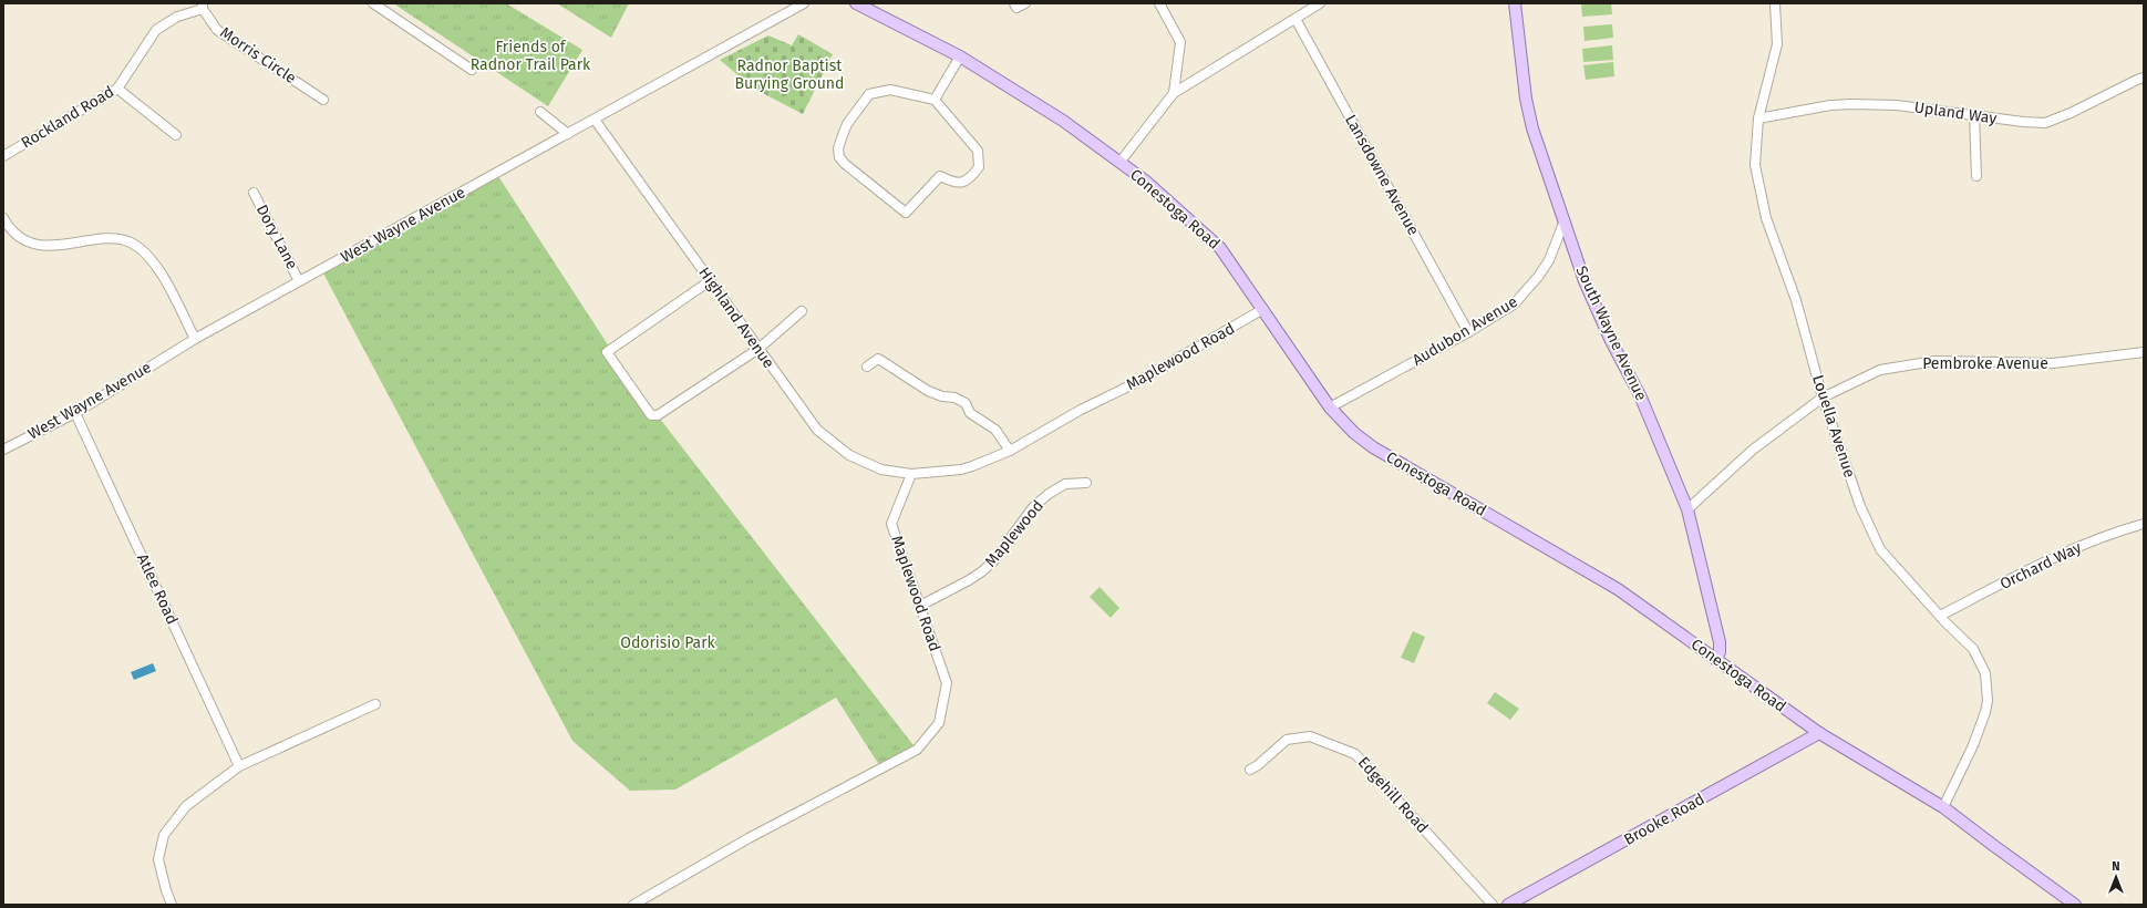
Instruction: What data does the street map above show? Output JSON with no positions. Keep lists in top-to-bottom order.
{
  "streets": {
    "main road": ["Conestoga Road", "South Wayne Avenue", "Brooke Road"],
    "street": [
      "Morris Circle",
      "Upland Way",
      "Rockland Road",
      "Lansdowne Avenue",
      "West Wayne Avenue",
      "Dory Lane",
      "Highland Avenue",
      "Audubon Avenue",
      "Maplewood Road",
      "Pembroke Avenue",
      "Louella Avenue",
      "Maplewood",
      "Orchard Way",
      "Atlee Road",
      "Edgehill Road"
    ]
  },
  "crossings": [
    ["Morris Circle", "Rockland Road"],
    ["Upland Way", "Louella Avenue"],
    ["Lansdowne Avenue", "Audubon Avenue"],
    ["Conestoga Road", "Audubon Avenue"],
    ["Conestoga Road", "South Wayne Avenue"],
    ["Conestoga Road", "Maplewood Road"],
    ["Conestoga Road", "Louella Avenue"],
    ["Conestoga Road", "Brooke Road"],
    ["West Wayne Avenue", "Dory Lane"],
    ["West Wayne Avenue", "Highland Avenue"],
    ["West Wayne Avenue", "Atlee Road"],
    ["Highland Avenue", "Maplewood Road"],
    ["Audubon Avenue", "South Wayne Avenue"],
    ["South Wayne Avenue", "Pembroke Avenue"],
    ["Maplewood Road", "Maplewood"],
    ["Pembroke Avenue", "Louella Avenue"],
    ["Louella Avenue", "Orchard Way"]
  ],
  "parks": ["Friends of Radnor Trail Park", "Radnor Baptist Burying Ground", "Odorisio Park"],
  "north": "top"
}
